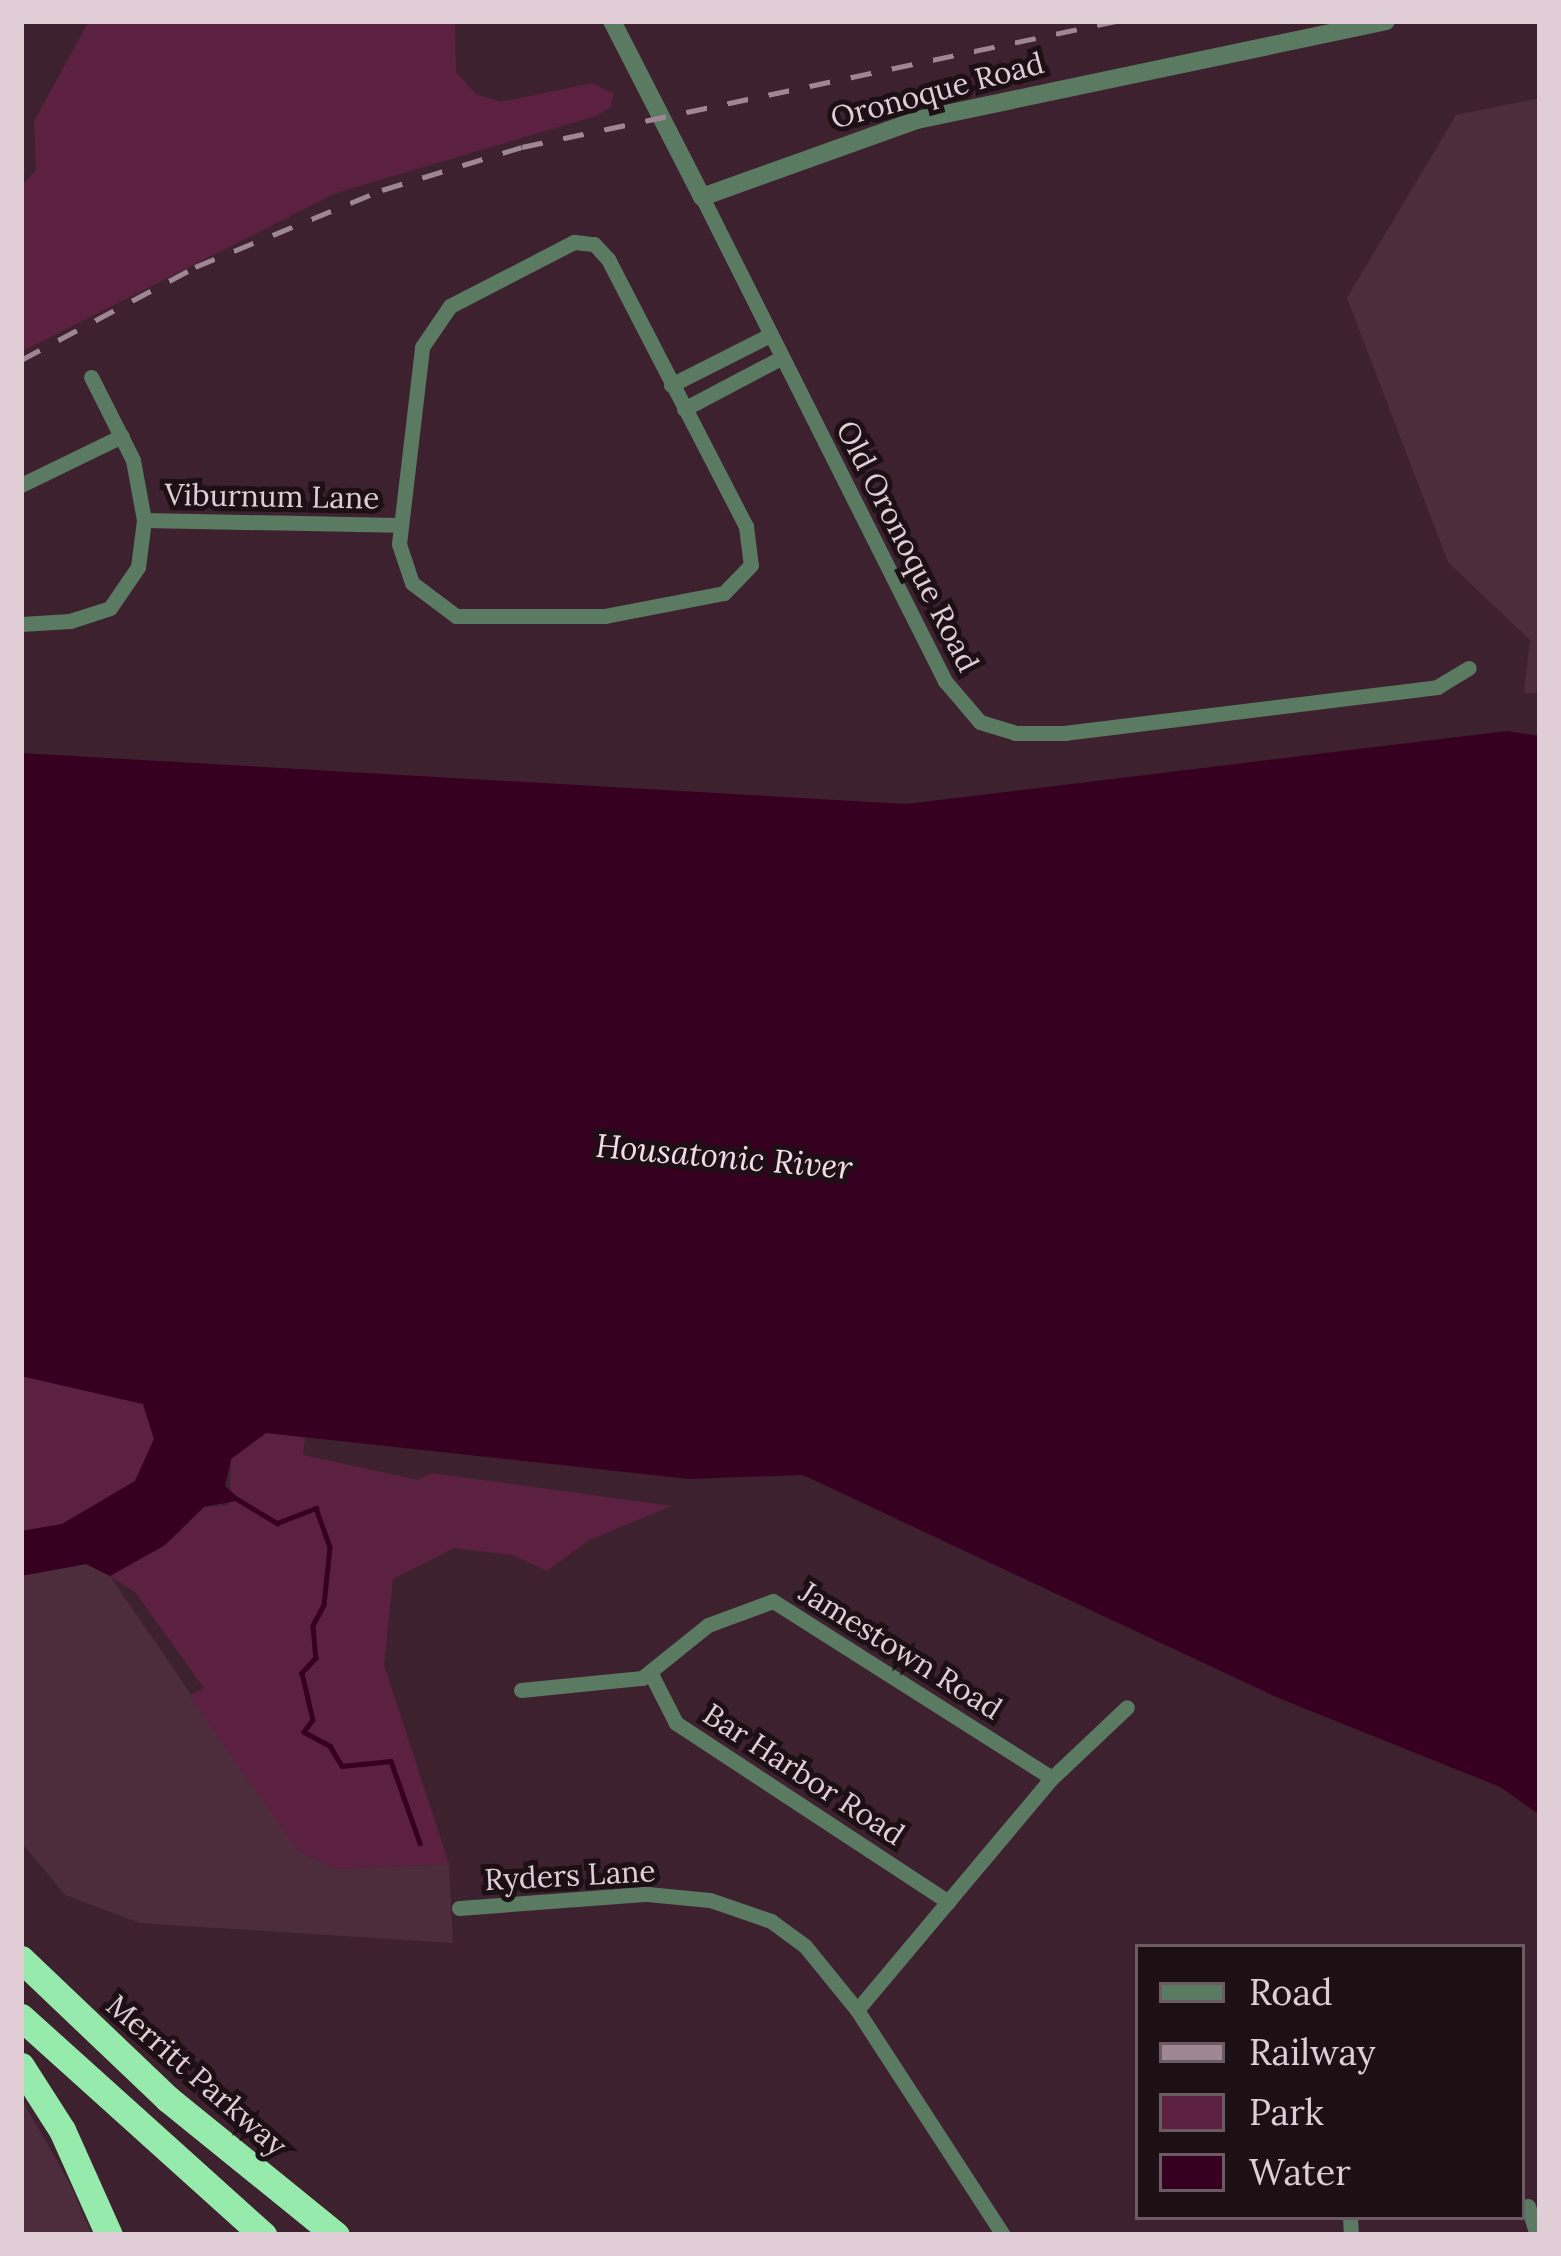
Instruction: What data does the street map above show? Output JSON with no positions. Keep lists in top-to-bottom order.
{
  "streets": {
    "highway": ["Merritt Parkway"],
    "street": [
      "Oronoque Road",
      "Viburnum Lane",
      "Old Oronoque Road",
      "Jamestown Road",
      "Bar Harbor Road",
      "Ryders Lane"
    ]
  },
  "crossings": [
    ["Oronoque Road", "Old Oronoque Road"],
    ["Jamestown Road", "Bar Harbor Road"]
  ],
  "water": ["Housatonic River"],
  "legend": [
    "Road",
    "Railway",
    "Park",
    "Water"
  ]
}
